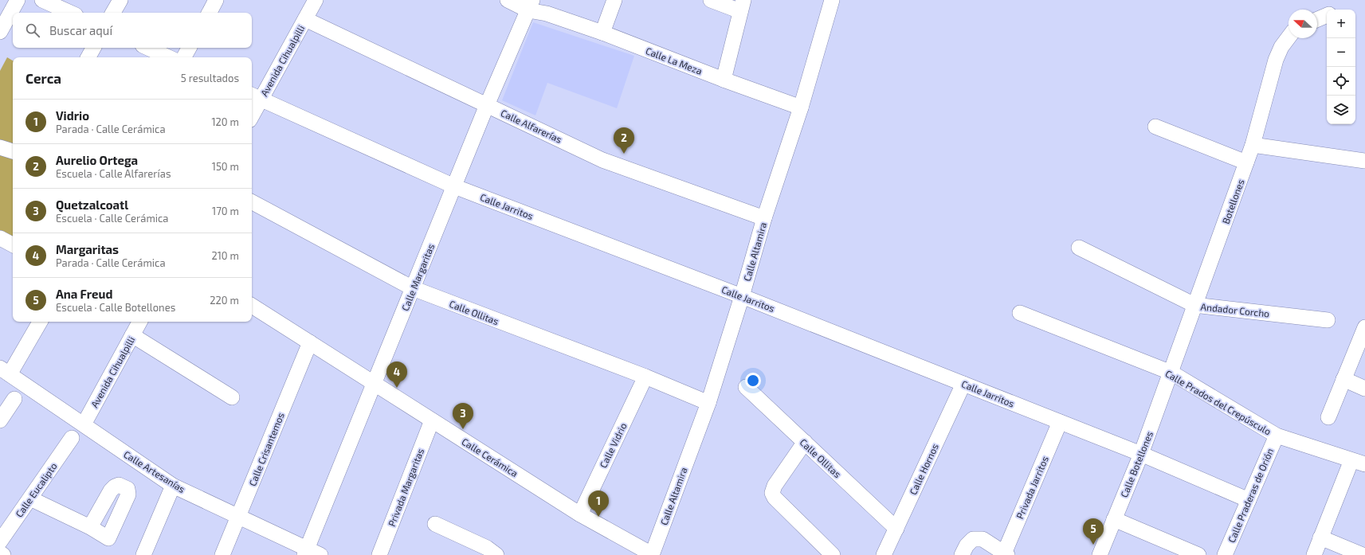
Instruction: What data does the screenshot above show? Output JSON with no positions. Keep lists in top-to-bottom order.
{
  "streets": {
    "street": [
      "Avenida Cihualpilli",
      "Calle La Meza",
      "Calle Alfarerías",
      "Botellones",
      "Calle Jarritos",
      "Calle Altamira",
      "Calle Margaritas",
      "Andador Corcho",
      "Calle Ollitas",
      "Calle Prados del Crepúsculo",
      "Calle Vidrio",
      "Calle Crisantemos",
      "Calle Cerámica",
      "Calle Botellones",
      "Calle Hornos",
      "Calle Artesanías",
      "Privada Margaritas",
      "Privada Jarritos",
      "Calle Eucalipto",
      "Calle Praderas de Orión"
    ]
  },
  "crossings": [
    ["Avenida Cihualpilli", "Calle Alfarerías"],
    ["Avenida Cihualpilli", "Calle Jarritos"],
    ["Avenida Cihualpilli", "Calle Artesanías"],
    ["Calle La Meza", "Calle Altamira"],
    ["Calle La Meza", "Calle Margaritas"],
    ["Calle Alfarerías", "Calle Altamira"],
    ["Calle Alfarerías", "Calle Margaritas"],
    ["Botellones", "Andador Corcho"],
    ["Botellones", "Calle Prados del Crepúsculo"],
    ["Botellones", "Calle Botellones"],
    ["Calle Jarritos", "Calle Altamira"],
    ["Calle Jarritos", "Calle Margaritas"],
    ["Calle Jarritos", "Calle Botellones"],
    ["Calle Jarritos", "Calle Hornos"],
    ["Calle Jarritos", "Privada Jarritos"],
    ["Calle Jarritos", "Calle Praderas de Orión"],
    ["Calle Altamira", "Calle Ollitas"],
    ["Calle Altamira", "Calle Cerámica"],
    ["Calle Margaritas", "Calle Ollitas"],
    ["Calle Margaritas", "Calle Cerámica"],
    ["Calle Margaritas", "Calle Artesanías"],
    ["Calle Ollitas", "Calle Vidrio"],
    ["Calle Ollitas", "Calle Hornos"],
    ["Calle Prados del Crepúsculo", "Calle Botellones"],
    ["Calle Prados del Crepúsculo", "Calle Praderas de Orión"],
    ["Calle Vidrio", "Calle Cerámica"],
    ["Calle Crisantemos", "Calle Cerámica"],
    ["Calle Crisantemos", "Calle Artesanías"],
    ["Calle Cerámica", "Privada Margaritas"]
  ],
  "north": "left",
  "page": {
    "map_buttons": ["+", "−"],
    "search": "Buscar aquí",
    "heading": ["Cerca", "5 resultados"],
    "list": [
      {
        "mark": "1",
        "name": "Vidrio",
        "note": "Parada · Calle Cerámica",
        "value": "120 m"
      },
      {
        "mark": "2",
        "name": "Aurelio Ortega",
        "note": "Escuela · Calle Alfarerías",
        "value": "150 m"
      },
      {
        "mark": "3",
        "name": "Quetzalcoatl",
        "note": "Escuela · Calle Cerámica",
        "value": "170 m"
      },
      {
        "mark": "4",
        "name": "Margaritas",
        "note": "Parada · Calle Cerámica",
        "value": "210 m"
      },
      {
        "mark": "5",
        "name": "Ana Freud",
        "note": "Escuela · Calle Botellones",
        "value": "220 m"
      }
    ],
    "pins": [
      "2",
      "4",
      "3",
      "1",
      "5"
    ]
  }
}
